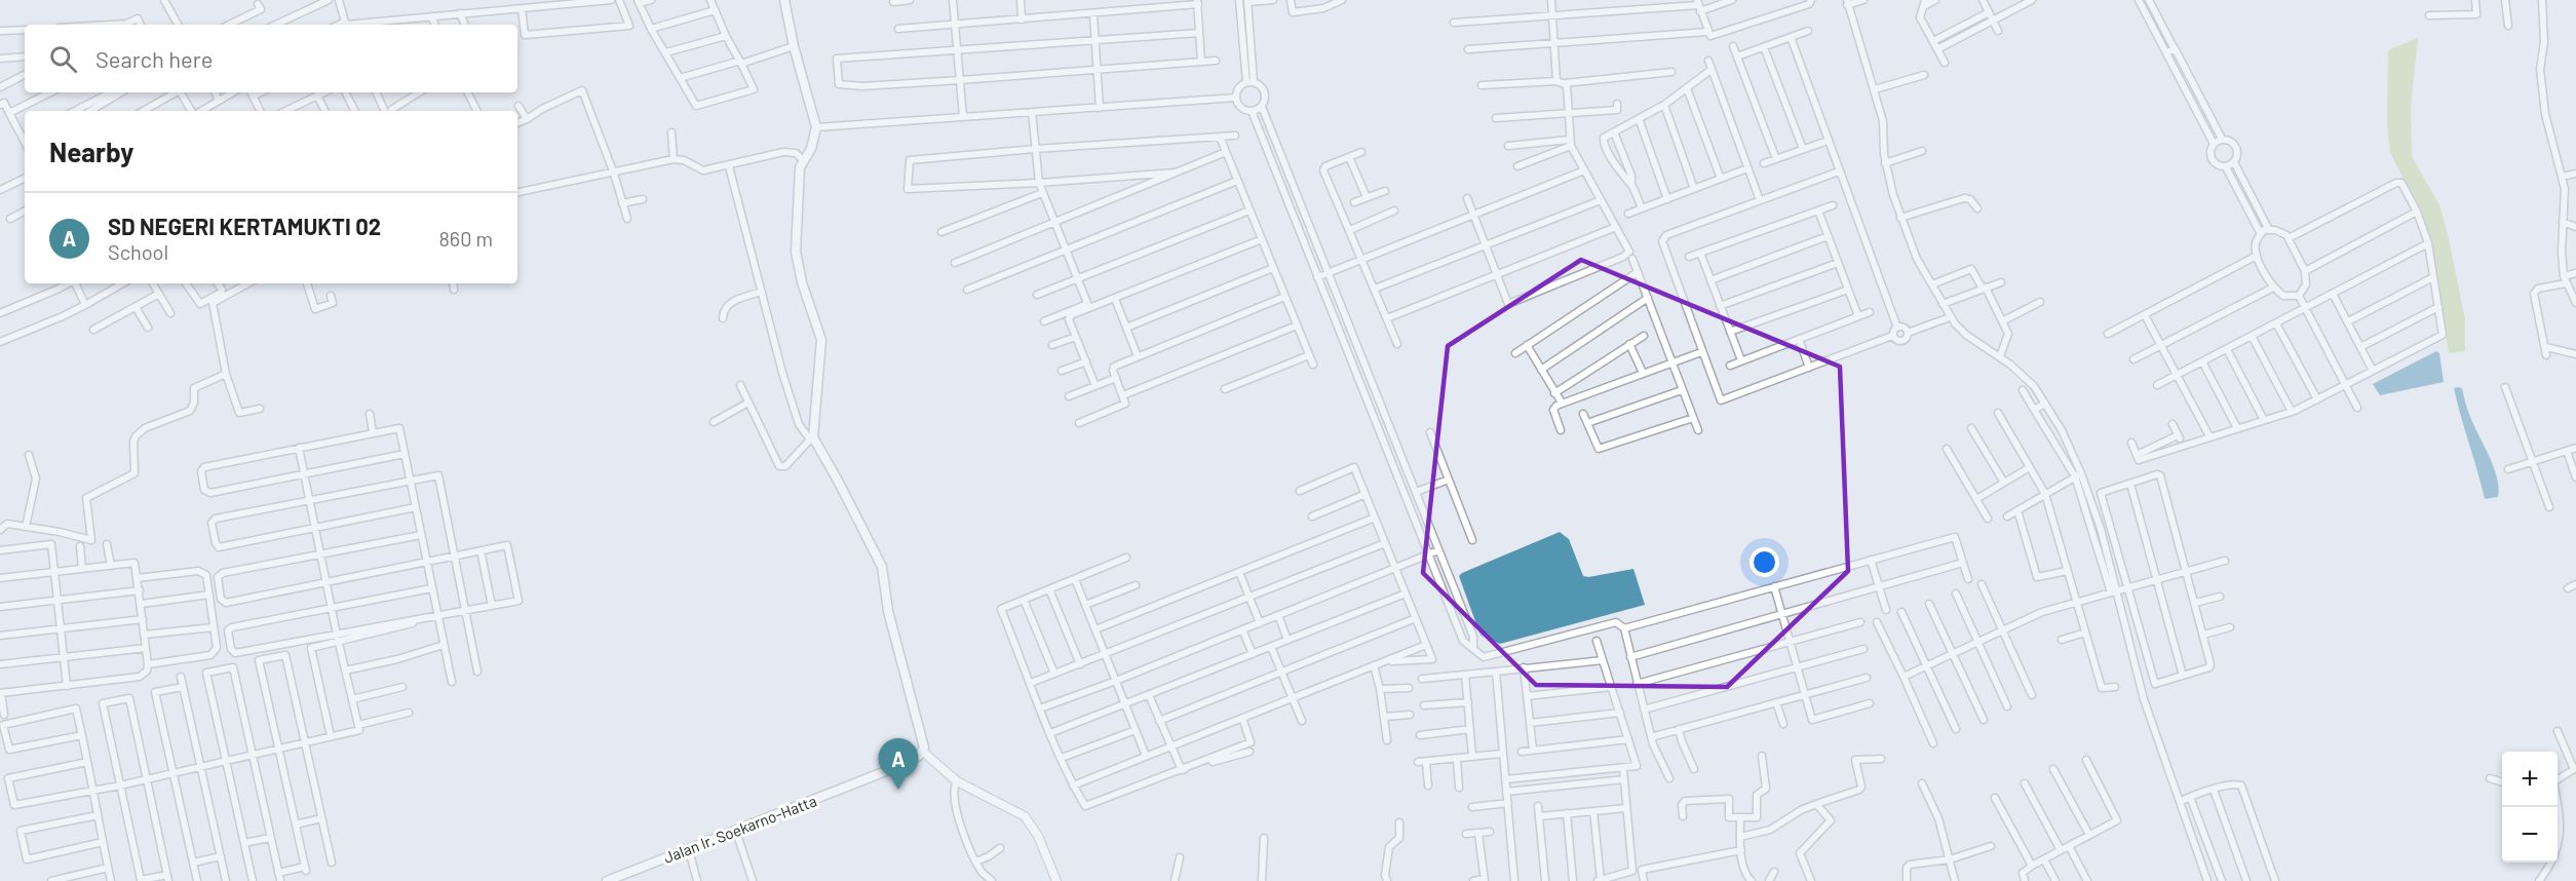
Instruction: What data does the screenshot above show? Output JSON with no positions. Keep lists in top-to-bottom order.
{
  "streets": {
    "main road": ["Jalan Ir. Soekarno-Hatta"]
  },
  "page": {
    "search": "Search here",
    "heading": "Nearby",
    "list": [
      {
        "mark": "A",
        "name": "SD NEGERI KERTAMUKTI 02",
        "note": "School",
        "value": "860 m"
      }
    ],
    "pins": "A",
    "map_buttons": ["+", "−"]
  }
}
